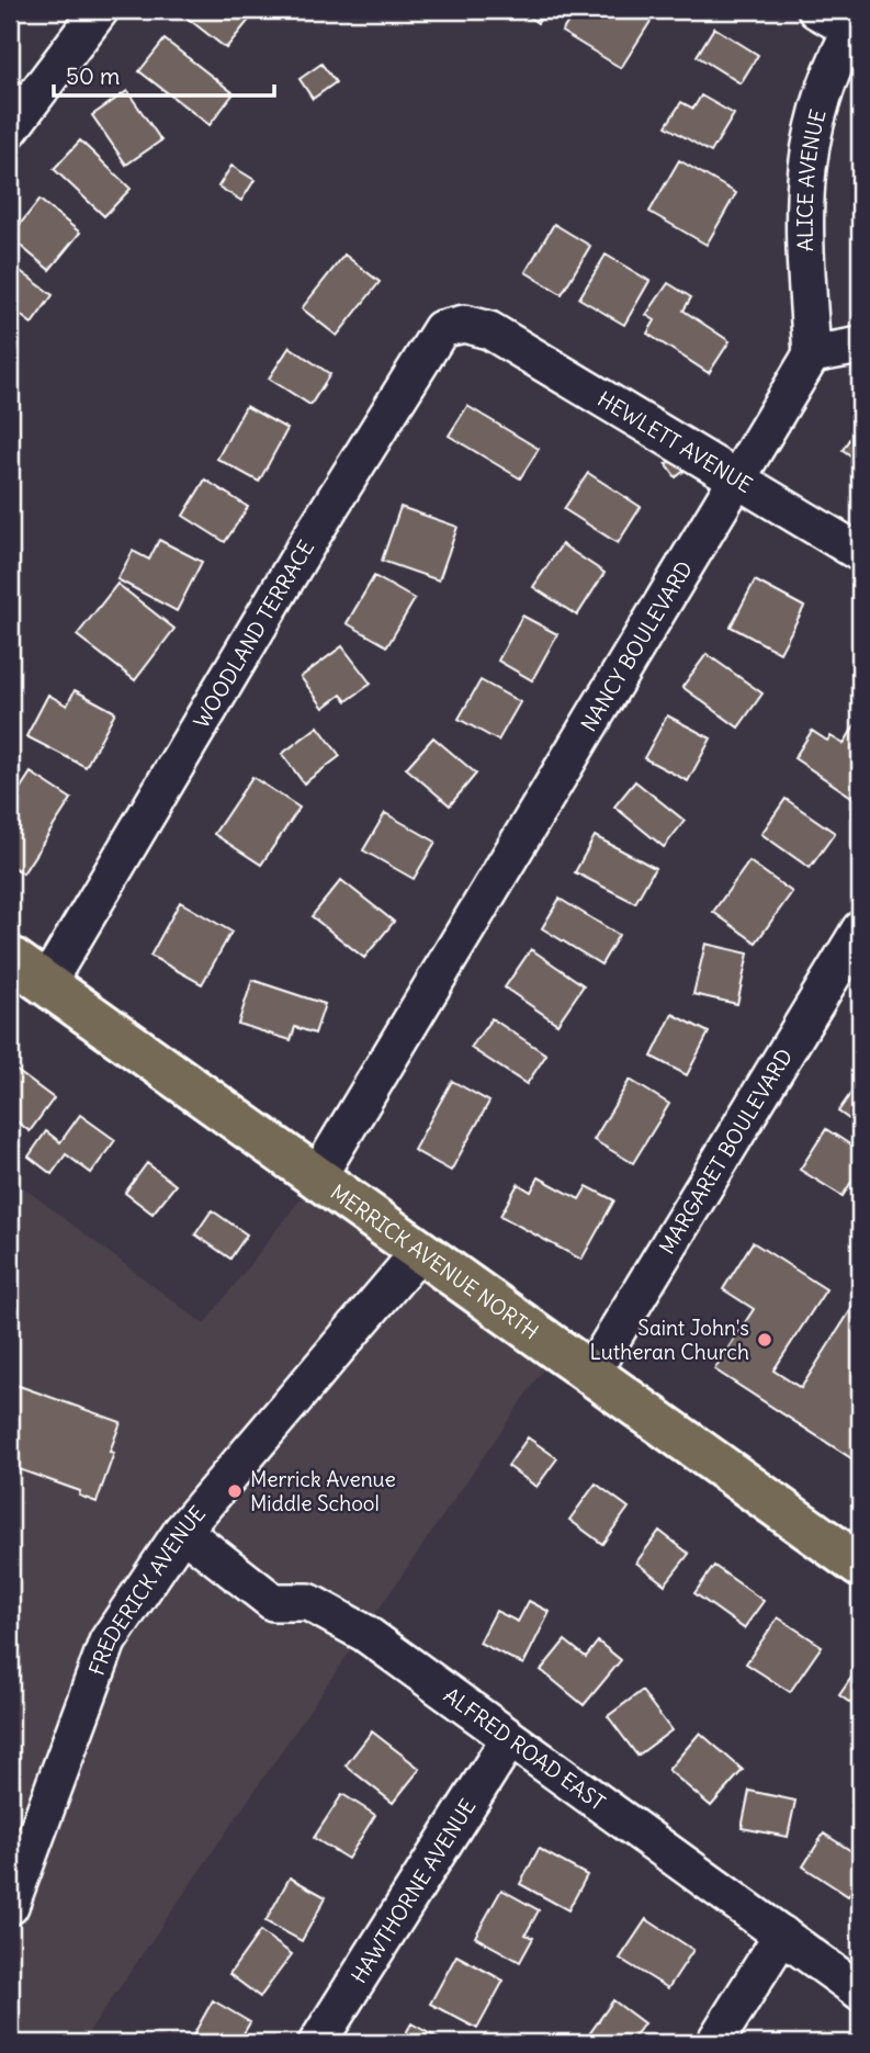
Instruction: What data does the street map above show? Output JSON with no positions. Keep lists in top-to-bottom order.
{
  "streets": {
    "main road": ["MERRICK AVENUE NORTH"],
    "street": [
      "ALICE AVENUE",
      "HEWLETT AVENUE",
      "WOODLAND TERRACE",
      "NANCY BOULEVARD",
      "MARGARET BOULEVARD",
      "FREDERICK AVENUE",
      "ALFRED ROAD EAST",
      "HAWTHORNE AVENUE"
    ]
  },
  "crossings": [
    ["ALICE AVENUE", "NANCY BOULEVARD"],
    ["HEWLETT AVENUE", "WOODLAND TERRACE"],
    ["HEWLETT AVENUE", "NANCY BOULEVARD"],
    ["WOODLAND TERRACE", "MERRICK AVENUE NORTH"],
    ["NANCY BOULEVARD", "MERRICK AVENUE NORTH"],
    ["MARGARET BOULEVARD", "MERRICK AVENUE NORTH"],
    ["MERRICK AVENUE NORTH", "FREDERICK AVENUE"],
    ["FREDERICK AVENUE", "ALFRED ROAD EAST"],
    ["ALFRED ROAD EAST", "HAWTHORNE AVENUE"]
  ],
  "places": ["Saint John's Lutheran Church", "Merrick Avenue Middle School"],
  "scale_bar": "50 m"
}
